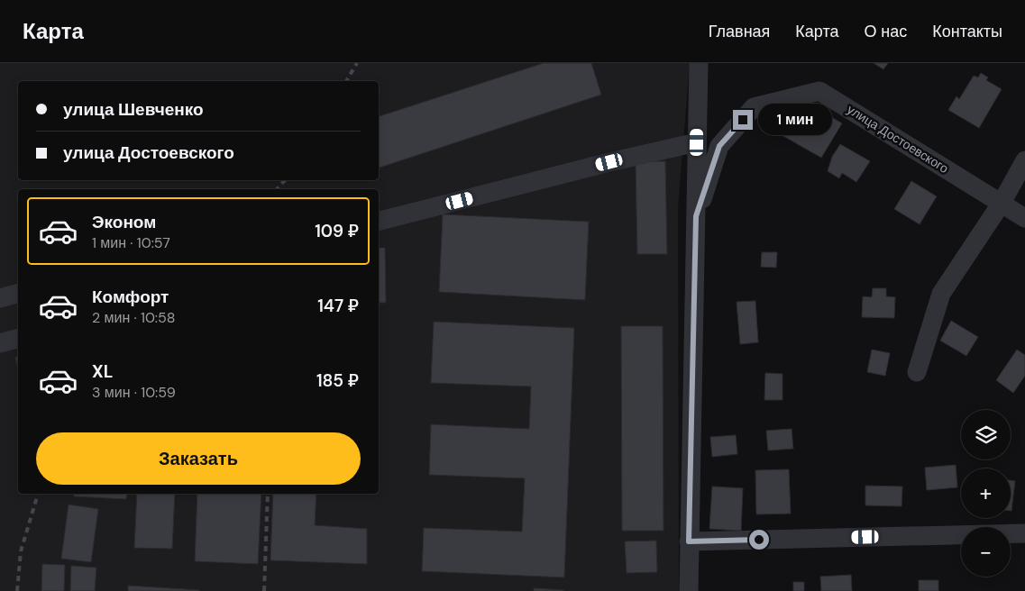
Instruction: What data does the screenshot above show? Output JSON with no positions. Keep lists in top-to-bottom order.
{
  "streets": {
    "street": ["улица Достоевского"]
  },
  "page": {
    "header": "Карта",
    "nav": [
      "Главная",
      "Карта",
      "О нас",
      "Контакты"
    ],
    "banner": ["улица Шевченко", "улица Достоевского"],
    "bubble": "1 мин",
    "list": [
      {
        "name": "Эконом",
        "note": "1 мин · 10:57",
        "value": "109 ₽"
      },
      {
        "name": "Комфорт",
        "note": "2 мин · 10:58",
        "value": "147 ₽"
      },
      {
        "name": "XL",
        "note": "3 мин · 10:59",
        "value": "185 ₽"
      }
    ],
    "map_buttons": ["+", "−"],
    "buttons": "Заказать"
  }
}
